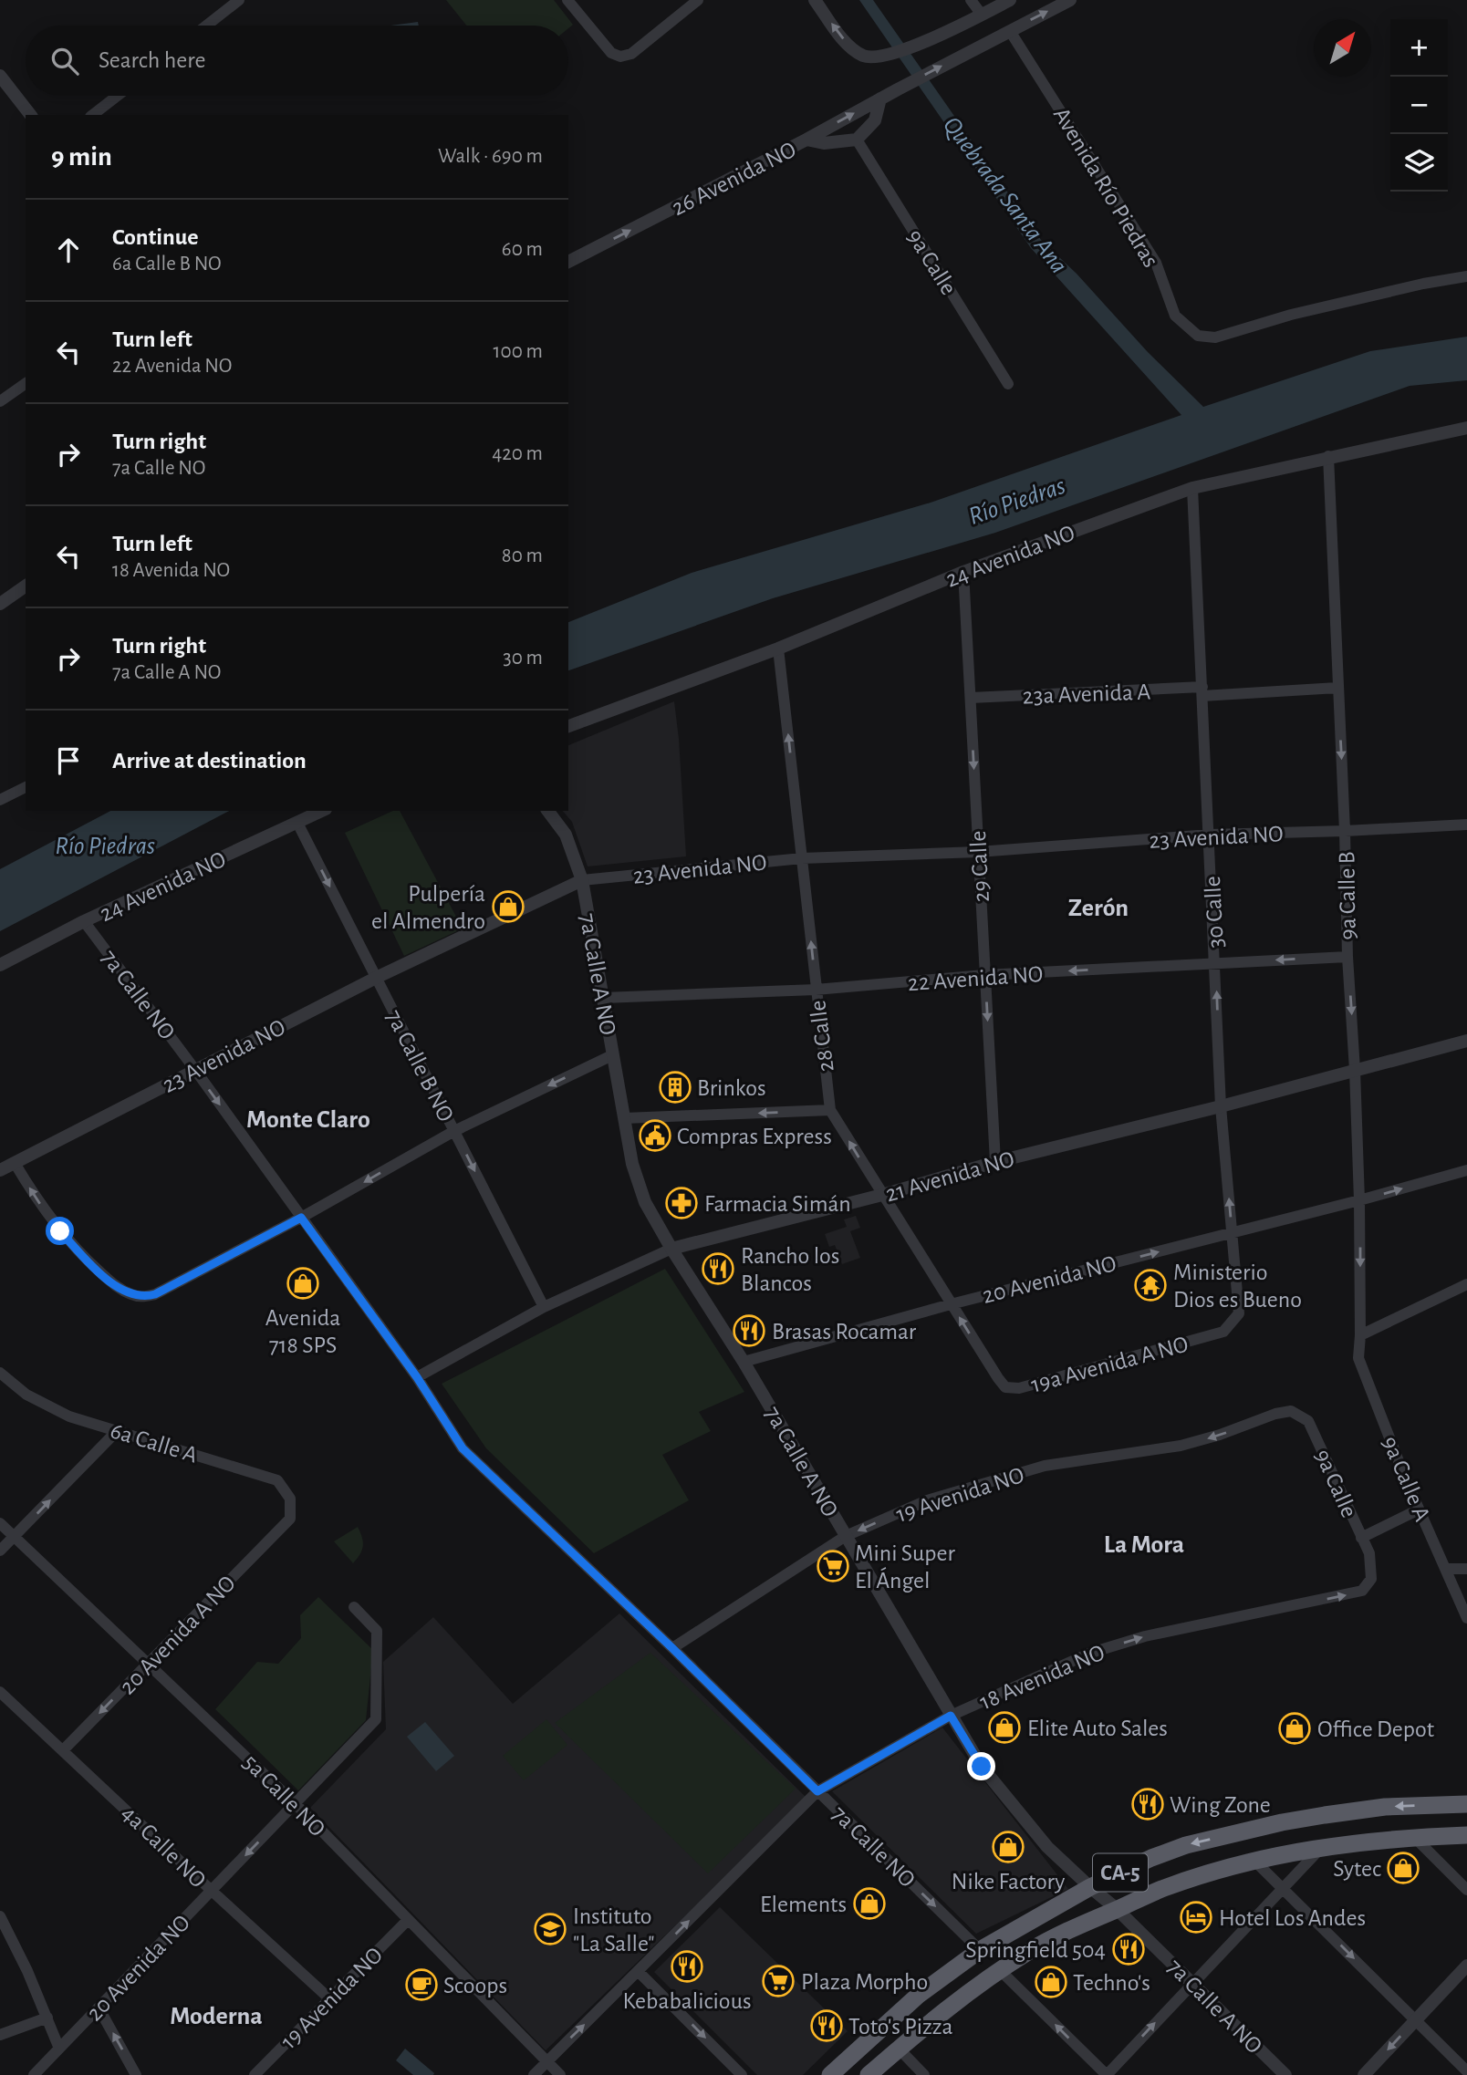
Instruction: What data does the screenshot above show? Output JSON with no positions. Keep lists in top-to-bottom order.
{
  "streets": {
    "highway": ["CA-5"],
    "street": [
      "26 Avenida NO",
      "Avenida Río Piedras",
      "9a Calle",
      "24 Avenida NO",
      "23a Avenida A",
      "23 Avenida NO",
      "29 Calle",
      "9a Calle B",
      "30 Calle",
      "7a Calle A NO",
      "22 Avenida NO",
      "7a Calle NO",
      "28 Calle",
      "7a Calle B NO",
      "21 Avenida NO",
      "20 Avenida NO",
      "19a Avenida A NO",
      "6a Calle A",
      "9a Calle A",
      "19 Avenida NO",
      "20 Avenida A NO",
      "18 Avenida NO",
      "5a Calle NO",
      "4a Calle NO"
    ]
  },
  "crossings": [
    ["26 Avenida NO", "Avenida Río Piedras"],
    ["9a Calle", "19 Avenida NO"],
    ["9a Calle", "18 Avenida NO"],
    ["24 Avenida NO", "29 Calle"],
    ["24 Avenida NO", "9a Calle B"],
    ["24 Avenida NO", "30 Calle"],
    ["24 Avenida NO", "7a Calle NO"],
    ["24 Avenida NO", "28 Calle"],
    ["24 Avenida NO", "7a Calle B NO"],
    ["23a Avenida A", "29 Calle"],
    ["23a Avenida A", "9a Calle B"],
    ["23a Avenida A", "30 Calle"],
    ["23 Avenida NO", "29 Calle"],
    ["23 Avenida NO", "9a Calle B"],
    ["23 Avenida NO", "30 Calle"],
    ["23 Avenida NO", "7a Calle A NO"],
    ["23 Avenida NO", "7a Calle NO"],
    ["23 Avenida NO", "28 Calle"],
    ["23 Avenida NO", "7a Calle B NO"],
    ["29 Calle", "22 Avenida NO"],
    ["29 Calle", "21 Avenida NO"],
    ["9a Calle B", "22 Avenida NO"],
    ["9a Calle B", "21 Avenida NO"],
    ["9a Calle B", "20 Avenida NO"],
    ["9a Calle B", "9a Calle A"],
    ["30 Calle", "22 Avenida NO"],
    ["30 Calle", "21 Avenida NO"],
    ["30 Calle", "20 Avenida NO"],
    ["30 Calle", "19a Avenida A NO"],
    ["7a Calle A NO", "22 Avenida NO"],
    ["7a Calle A NO", "21 Avenida NO"],
    ["7a Calle A NO", "20 Avenida NO"],
    ["7a Calle A NO", "19 Avenida NO"],
    ["7a Calle A NO", "18 Avenida NO"],
    ["7a Calle A NO", "CA-5"],
    ["22 Avenida NO", "28 Calle"],
    ["7a Calle NO", "21 Avenida NO"],
    ["7a Calle NO", "19 Avenida NO"],
    ["7a Calle NO", "18 Avenida NO"],
    ["7a Calle NO", "CA-5"],
    ["28 Calle", "21 Avenida NO"],
    ["28 Calle", "20 Avenida NO"],
    ["28 Calle", "19a Avenida A NO"],
    ["7a Calle B NO", "21 Avenida NO"],
    ["20 Avenida NO", "5a Calle NO"],
    ["20 Avenida NO", "4a Calle NO"],
    ["6a Calle A", "20 Avenida A NO"],
    ["19 Avenida NO", "5a Calle NO"],
    ["19 Avenida NO", "4a Calle NO"],
    ["20 Avenida A NO", "5a Calle NO"],
    ["20 Avenida A NO", "4a Calle NO"],
    ["18 Avenida NO", "5a Calle NO"]
  ],
  "one_way": [
    "26 Avenida NO",
    "29 Calle",
    "9a Calle B",
    "22 Avenida NO",
    "28 Calle",
    "7a Calle B NO",
    "19 Avenida NO",
    "20 Avenida A NO",
    "18 Avenida NO"
  ],
  "districts": [
    "Zerón",
    "Monte Claro",
    "La Mora",
    "Moderna"
  ],
  "water": ["Quebrada Santa Ana", "Río Piedras"],
  "places": {
    "shop": [
      "Pulpería el Almendro",
      "Avenida 718 SPS",
      "Elite Auto Sales",
      "Office Depot",
      "Nike Factory",
      "Sytec",
      "Elements",
      "Techno's"
    ],
    "building": ["Brinkos"],
    "public building": ["Compras Express"],
    "pharmacy": ["Farmacia Simán"],
    "restaurant": [
      "Rancho los Blancos",
      "Brasas Rocamar",
      "Wing Zone",
      "Springfield 504",
      "Kebabalicious",
      "Toto's Pizza"
    ],
    "temple": ["Ministerio Dios es Bueno"],
    "supermarket": ["Mini Super El Ángel", "Plaza Morpho"],
    "hotel": ["Hotel Los Andes"],
    "school or university": ["Instituto \"La Salle\""],
    "cafe": ["Scoops"]
  },
  "north": "top right",
  "page": {
    "map_buttons": ["+", "−"],
    "search": "Search here",
    "heading": ["9 min", "Walk · 690 m"],
    "list": [
      ["Continue", "6a Calle B NO", "60 m"],
      ["Turn left", "22 Avenida NO", "100 m"],
      ["Turn right", "7a Calle NO", "420 m"],
      ["Turn left", "18 Avenida NO", "80 m"],
      ["Turn right", "7a Calle A NO", "30 m"],
      "Arrive at destination"
    ]
  }
}
